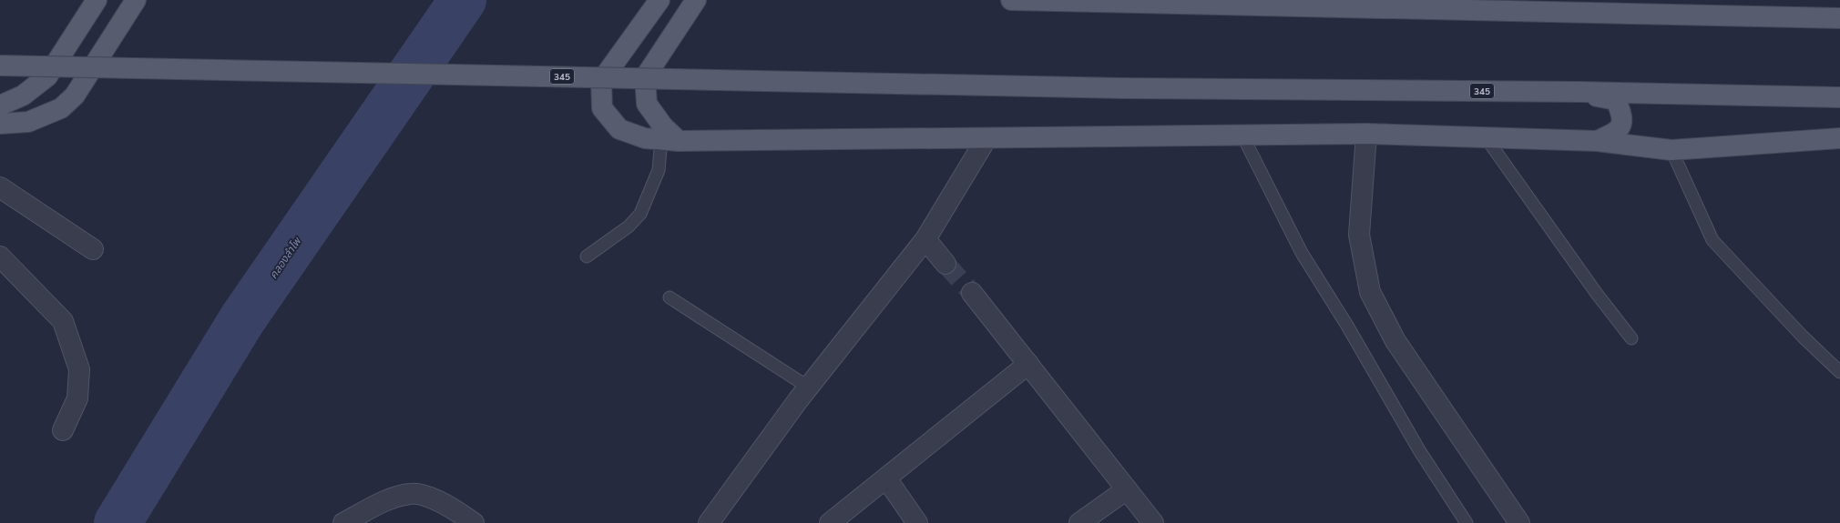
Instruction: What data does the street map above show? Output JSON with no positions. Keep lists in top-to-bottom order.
{
  "streets": {
    "main road": ["345"]
  },
  "water": ["คลองลำโพ"]
}
